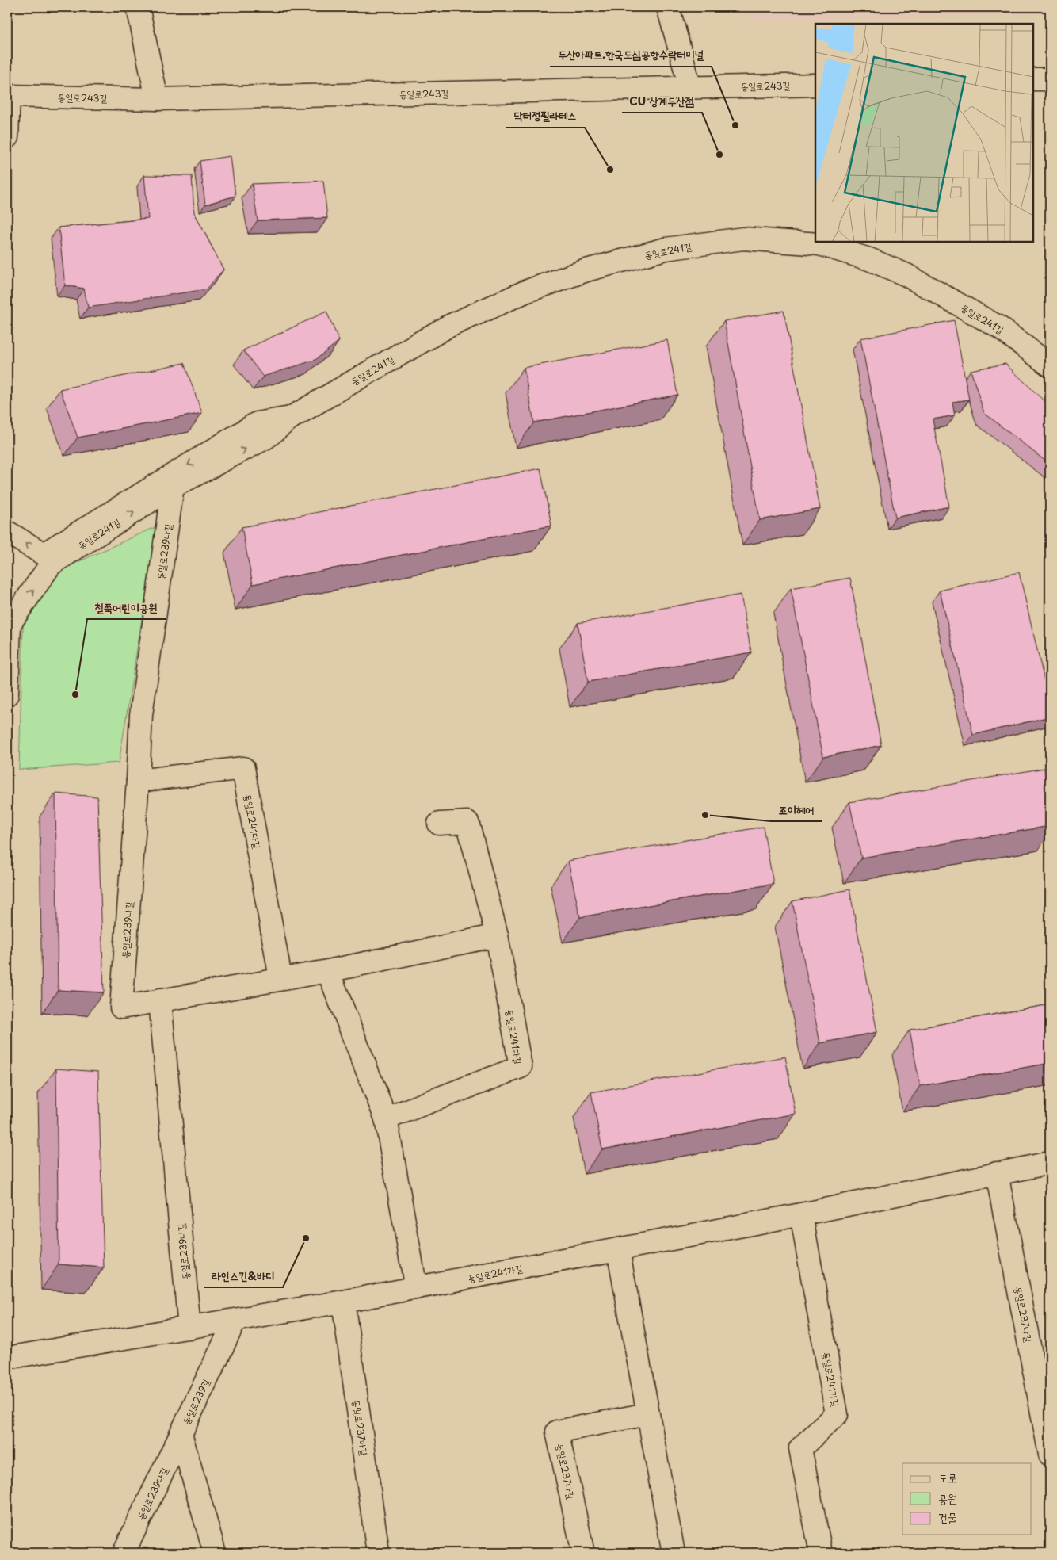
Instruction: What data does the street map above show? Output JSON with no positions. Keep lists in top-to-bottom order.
{
  "streets": {
    "main road": [
      "동일로243길",
      "동일로241길",
      "동일로239나길",
      "동일로241다길",
      "동일로241가길",
      "동일로237나길",
      "동일로239길",
      "동일로237마길",
      "동일로237다길",
      "동일로239다길"
    ]
  },
  "crossings": [
    ["동일로241길", "동일로239나길"],
    ["동일로239나길", "동일로241다길"],
    ["동일로239나길", "동일로241가길"],
    ["동일로241가길", "동일로237나길"],
    ["동일로241가길", "동일로239길"],
    ["동일로241가길", "동일로237마길"],
    ["동일로239길", "동일로239다길"]
  ],
  "places": [
    "두산아파트.한국도심공항수락터미널",
    "CU 상계두산점",
    "닥터정필라테스",
    "철쭉어린이공원",
    "죠이헤어",
    "라인스킨&바디"
  ],
  "legend": ["도로", "공원", "건물"]
}
